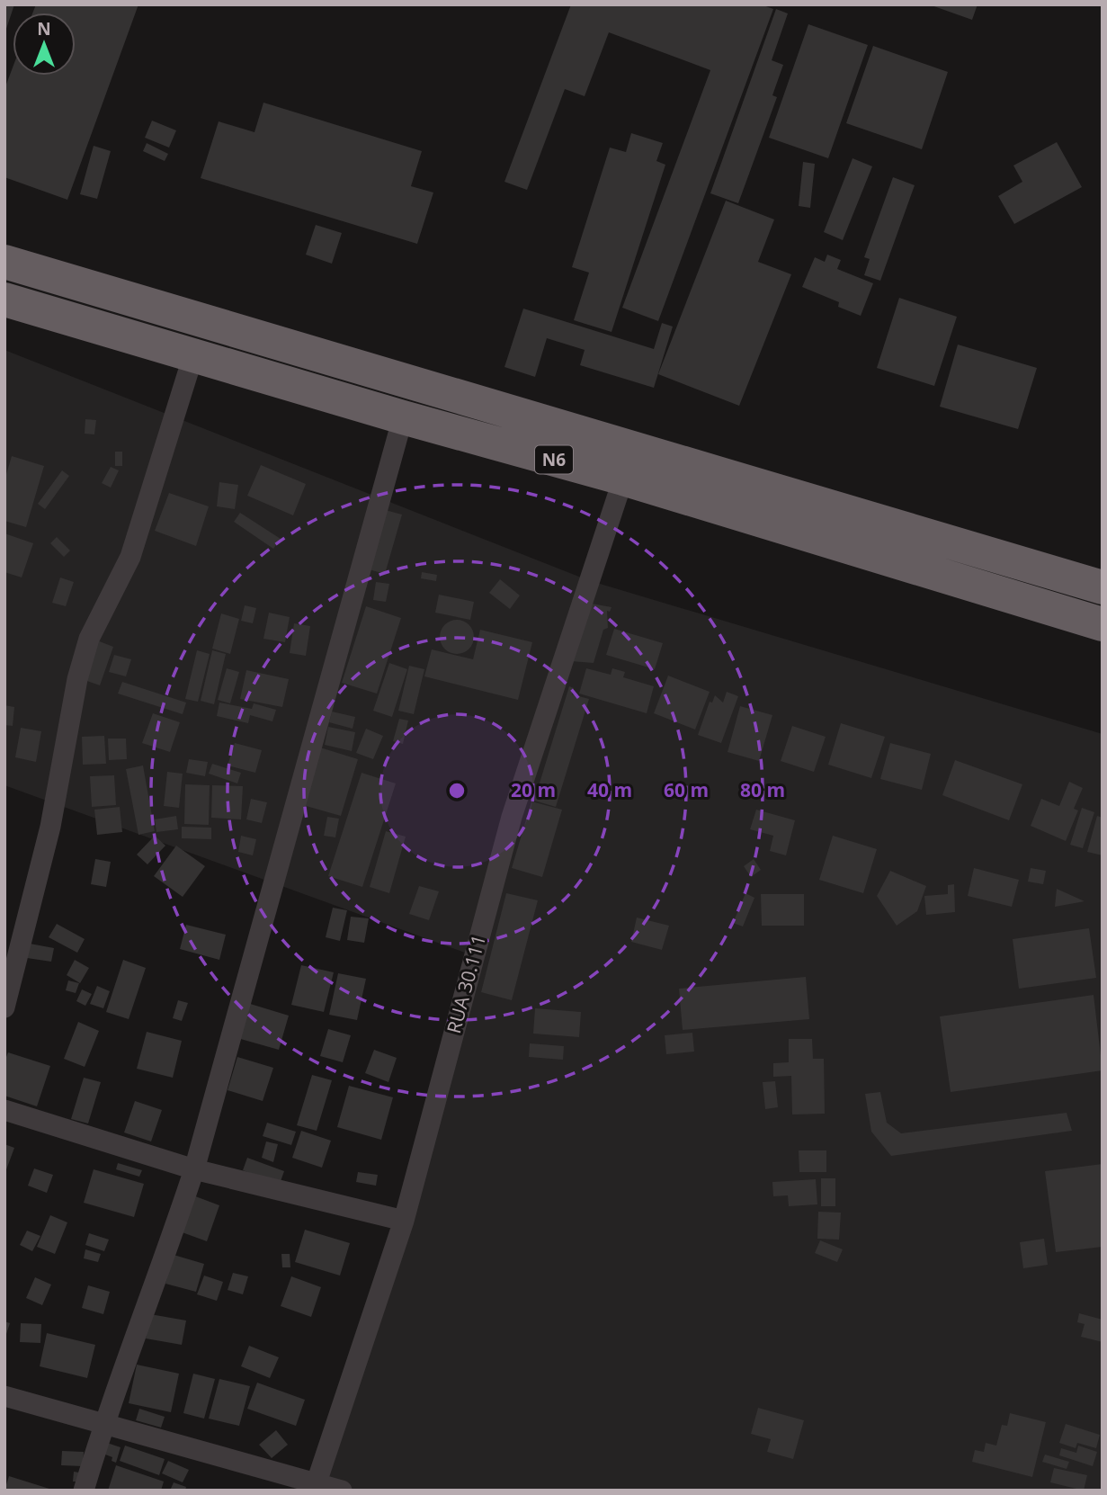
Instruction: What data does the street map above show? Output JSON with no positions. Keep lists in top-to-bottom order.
{
  "streets": {
    "highway": ["N6"],
    "street": ["RUA 30.111"]
  },
  "crossings": [
    ["N6", "RUA 30.111"]
  ],
  "north": "top",
  "rings": [
    "20 m",
    "40 m",
    "60 m",
    "80 m"
  ]
}
